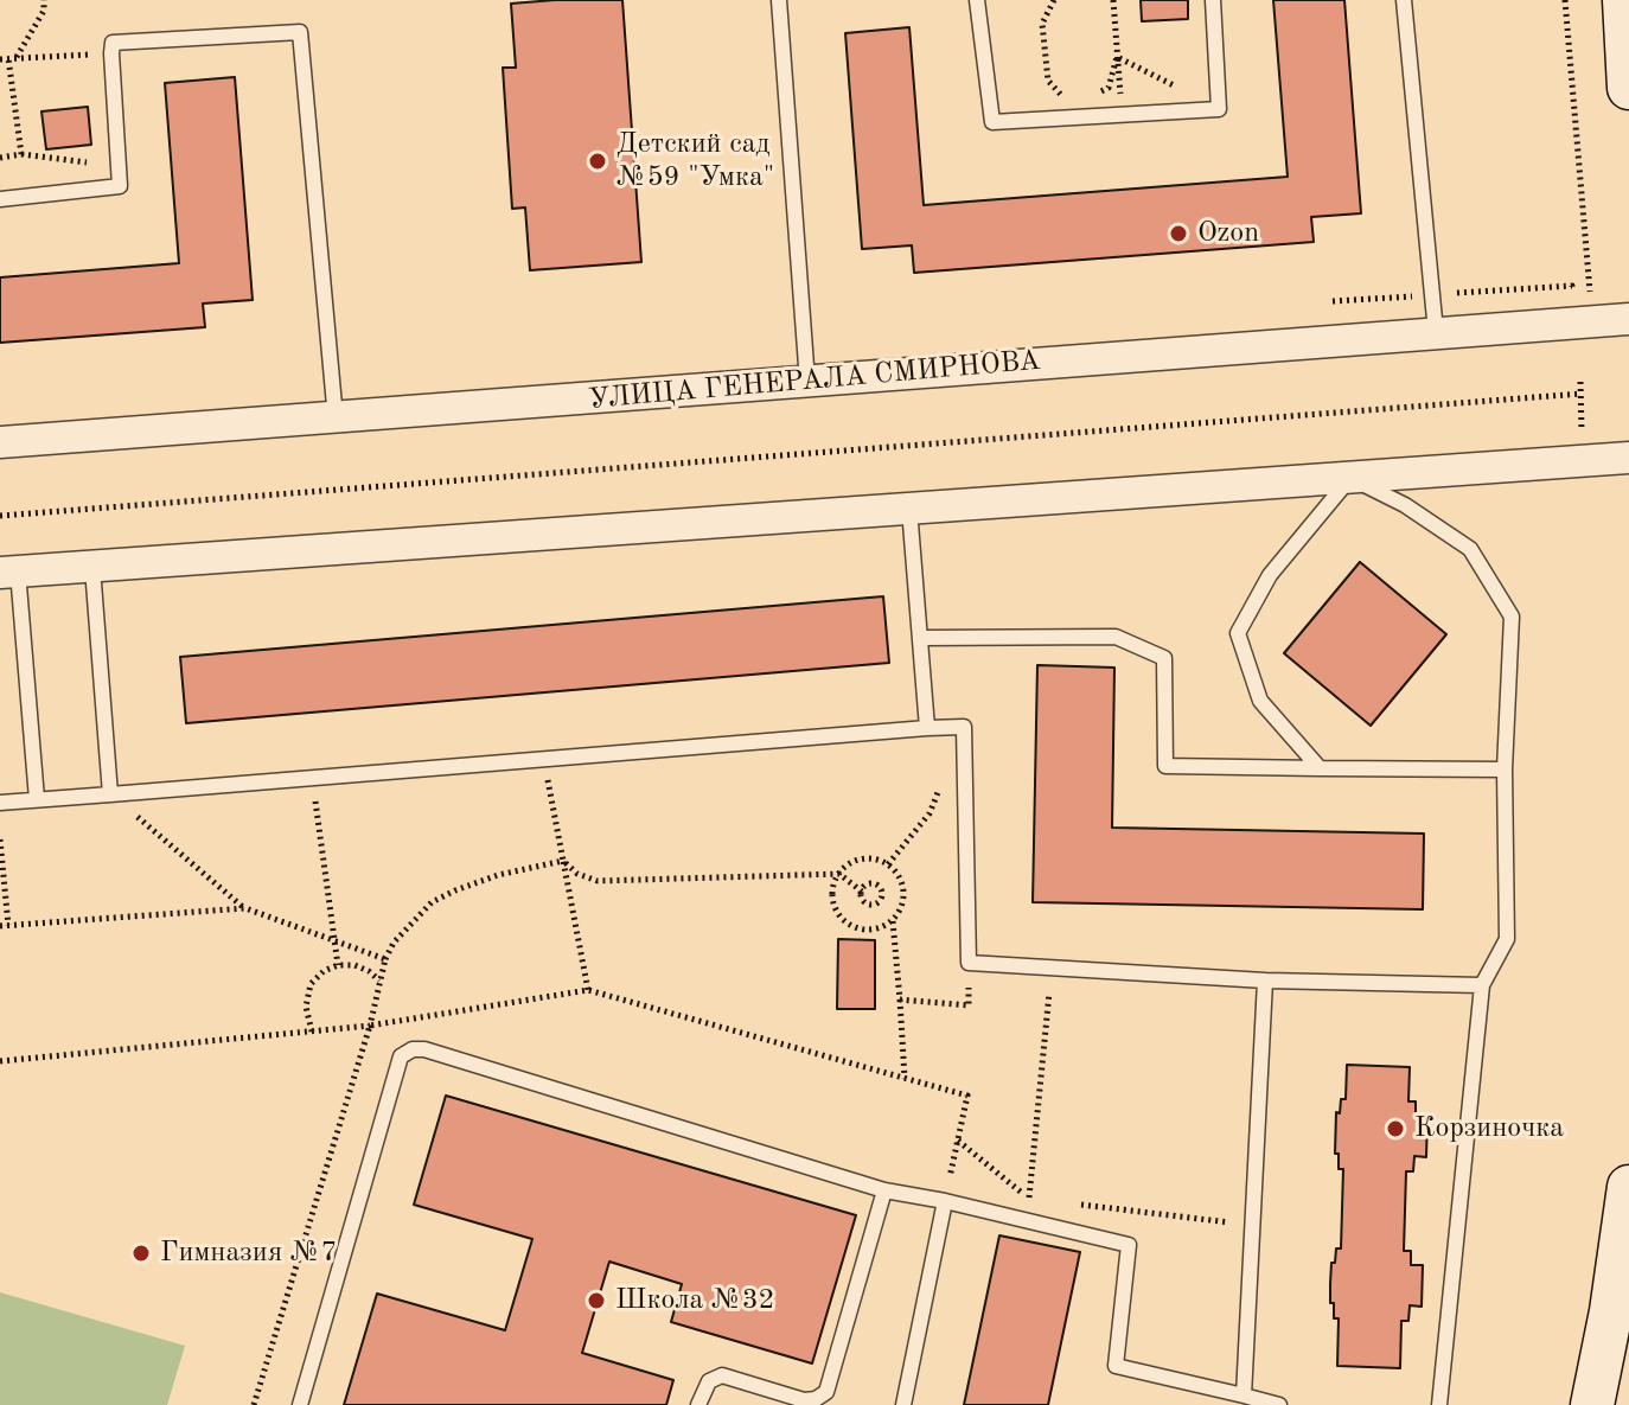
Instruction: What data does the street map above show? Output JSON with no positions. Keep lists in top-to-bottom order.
{
  "streets": {
    "street": ["УЛИЦА ГЕНЕРАЛА СМИРНОВА"]
  },
  "places": [
    "Детский сад №59 \"Умка\"",
    "Ozon",
    "Корзиночка",
    "Гимназия №7",
    "Школа №32"
  ]
}
